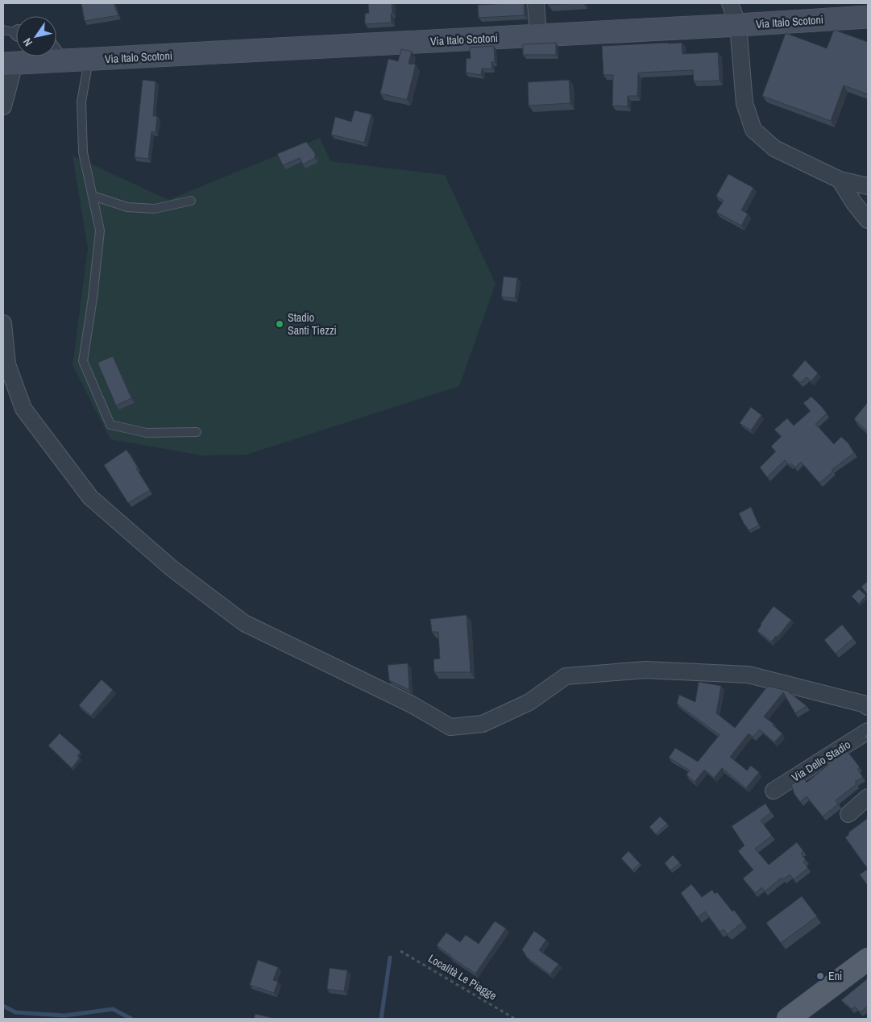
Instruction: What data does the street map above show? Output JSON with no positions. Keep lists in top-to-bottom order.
{
  "streets": {
    "street": ["Via Italo Scotoni", "Via Dello Stadio"],
    "path": ["Località Le Piagge"]
  },
  "places": ["Stadio Santi Tiezzi", "Eni"],
  "north": "bottom left"
}
